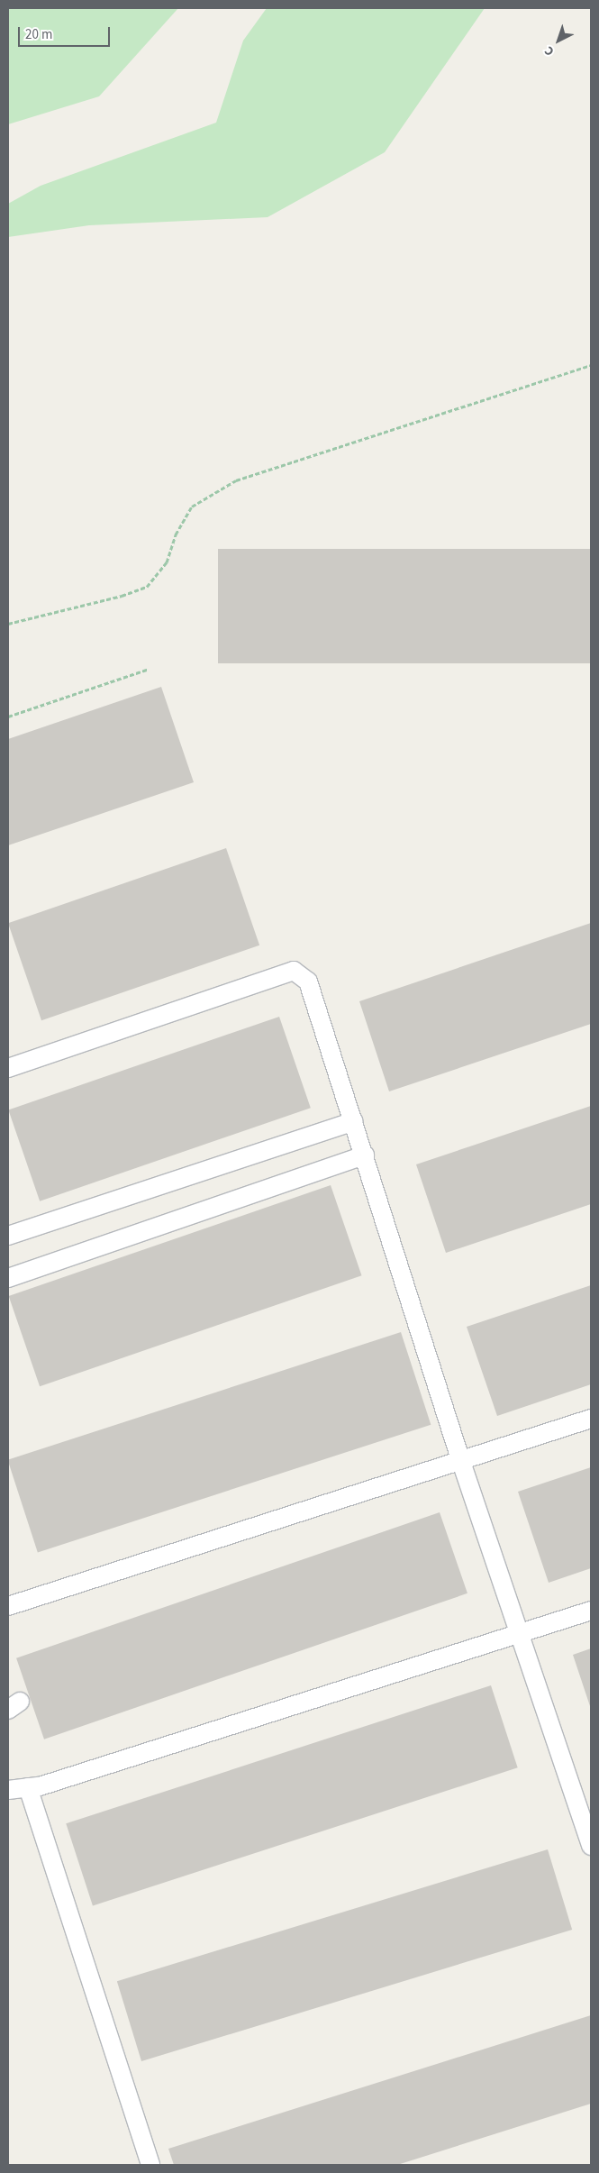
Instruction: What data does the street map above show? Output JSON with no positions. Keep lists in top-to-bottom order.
{
  "scale_bar": "20 m",
  "north": "bottom left"
}
